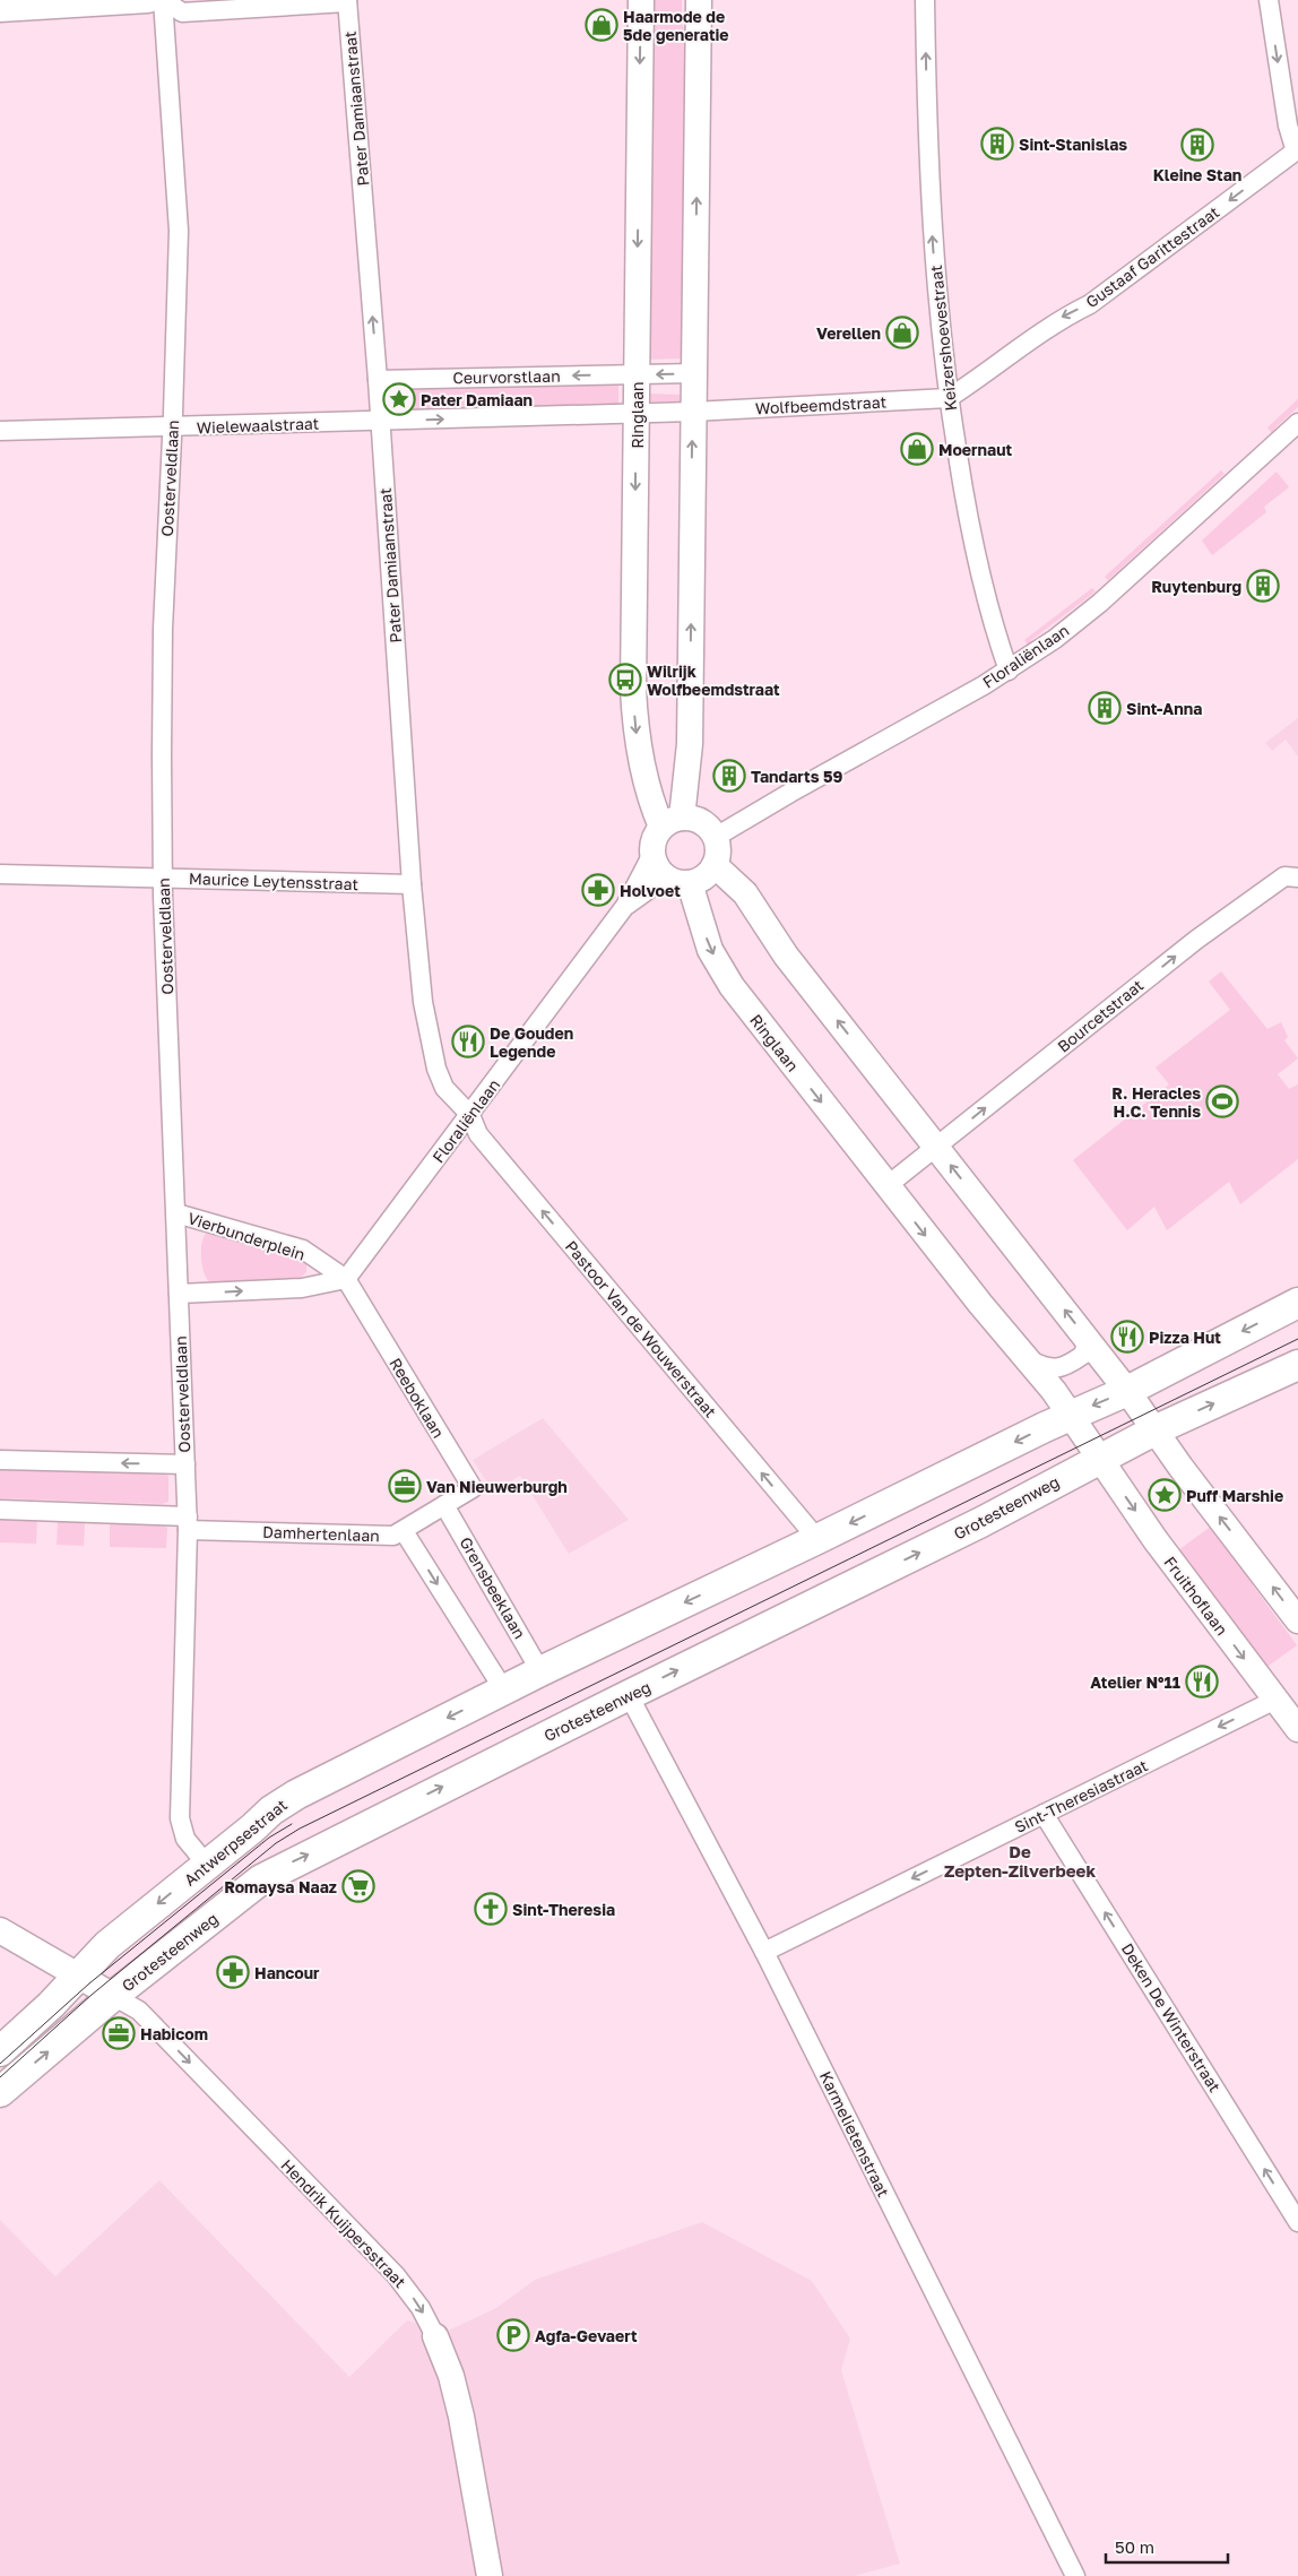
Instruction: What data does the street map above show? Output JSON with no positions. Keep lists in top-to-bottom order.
{
  "streets": {
    "main road": ["Grotesteenweg", "Antwerpsestraat"],
    "street": [
      "Pater Damiaanstraat",
      "Gustaaf Garittestraat",
      "Keizershoevestraat",
      "Ceurvorstlaan",
      "Wolfbeemdstraat",
      "Ringlaan",
      "Wielewaalstraat",
      "Oosterveldlaan",
      "Floraliënlaan",
      "Maurice Leytensstraat",
      "Bourcetstraat",
      "Vierbunderplein",
      "Pastoor Van de Wouwerstraat",
      "Reeboklaan",
      "Damhertenlaan",
      "Grensbeeklaan",
      "Fruithoflaan",
      "Sint-Theresiastraat",
      "Deken De Winterstraat",
      "Karmelietenstraat",
      "Hendrik Kuijpersstraat"
    ]
  },
  "crossings": [
    ["Pater Damiaanstraat", "Ceurvorstlaan"],
    ["Pater Damiaanstraat", "Wielewaalstraat"],
    ["Pater Damiaanstraat", "Floraliënlaan"],
    ["Pater Damiaanstraat", "Maurice Leytensstraat"],
    ["Pater Damiaanstraat", "Pastoor Van de Wouwerstraat"],
    ["Gustaaf Garittestraat", "Keizershoevestraat"],
    ["Gustaaf Garittestraat", "Wolfbeemdstraat"],
    ["Keizershoevestraat", "Wolfbeemdstraat"],
    ["Keizershoevestraat", "Floraliënlaan"],
    ["Ceurvorstlaan", "Ringlaan"],
    ["Wolfbeemdstraat", "Ringlaan"],
    ["Ringlaan", "Floraliënlaan"],
    ["Ringlaan", "Fruithoflaan"],
    ["Wielewaalstraat", "Oosterveldlaan"],
    ["Oosterveldlaan", "Maurice Leytensstraat"],
    ["Oosterveldlaan", "Vierbunderplein"],
    ["Oosterveldlaan", "Damhertenlaan"],
    ["Oosterveldlaan", "Antwerpsestraat"],
    ["Floraliënlaan", "Vierbunderplein"],
    ["Floraliënlaan", "Pastoor Van de Wouwerstraat"],
    ["Floraliënlaan", "Reeboklaan"],
    ["Vierbunderplein", "Reeboklaan"],
    ["Reeboklaan", "Damhertenlaan"],
    ["Reeboklaan", "Grensbeeklaan"],
    ["Grotesteenweg", "Fruithoflaan"],
    ["Grotesteenweg", "Karmelietenstraat"],
    ["Grotesteenweg", "Hendrik Kuijpersstraat"],
    ["Damhertenlaan", "Grensbeeklaan"],
    ["Fruithoflaan", "Sint-Theresiastraat"],
    ["Sint-Theresiastraat", "Deken De Winterstraat"],
    ["Sint-Theresiastraat", "Karmelietenstraat"]
  ],
  "one_way": [
    "Gustaaf Garittestraat",
    "Keizershoevestraat",
    "Bourcetstraat",
    "Pastoor Van de Wouwerstraat",
    "Sint-Theresiastraat",
    "Antwerpsestraat",
    "Deken De Winterstraat",
    "Hendrik Kuijpersstraat"
  ],
  "districts": ["De Zepten-Zilverbeek"],
  "places": {
    "shop": ["Haarmode de 5de generatie", "Verellen", "Moernaut"],
    "building": [
      "Sint-Stanislas",
      "Kleine Stan",
      "Ruytenburg",
      "Sint-Anna",
      "Tandarts 59"
    ],
    "place": ["Pater Damiaan", "Puff Marshie"],
    "bus stop": ["Wilrijk Wolfbeemdstraat"],
    "pharmacy": ["Holvoet", "Hancour"],
    "restaurant": ["De Gouden Legende", "Pizza Hut", "Atelier N°11"],
    "sports": ["R. Heracles H.C. Tennis"],
    "office": ["Van Nieuwerburgh", "Habicom"],
    "supermarket": ["Romaysa Naaz"],
    "church": ["Sint-Theresia"],
    "parking": ["Agfa-Gevaert"]
  },
  "scale_bar": "50 m"
}
